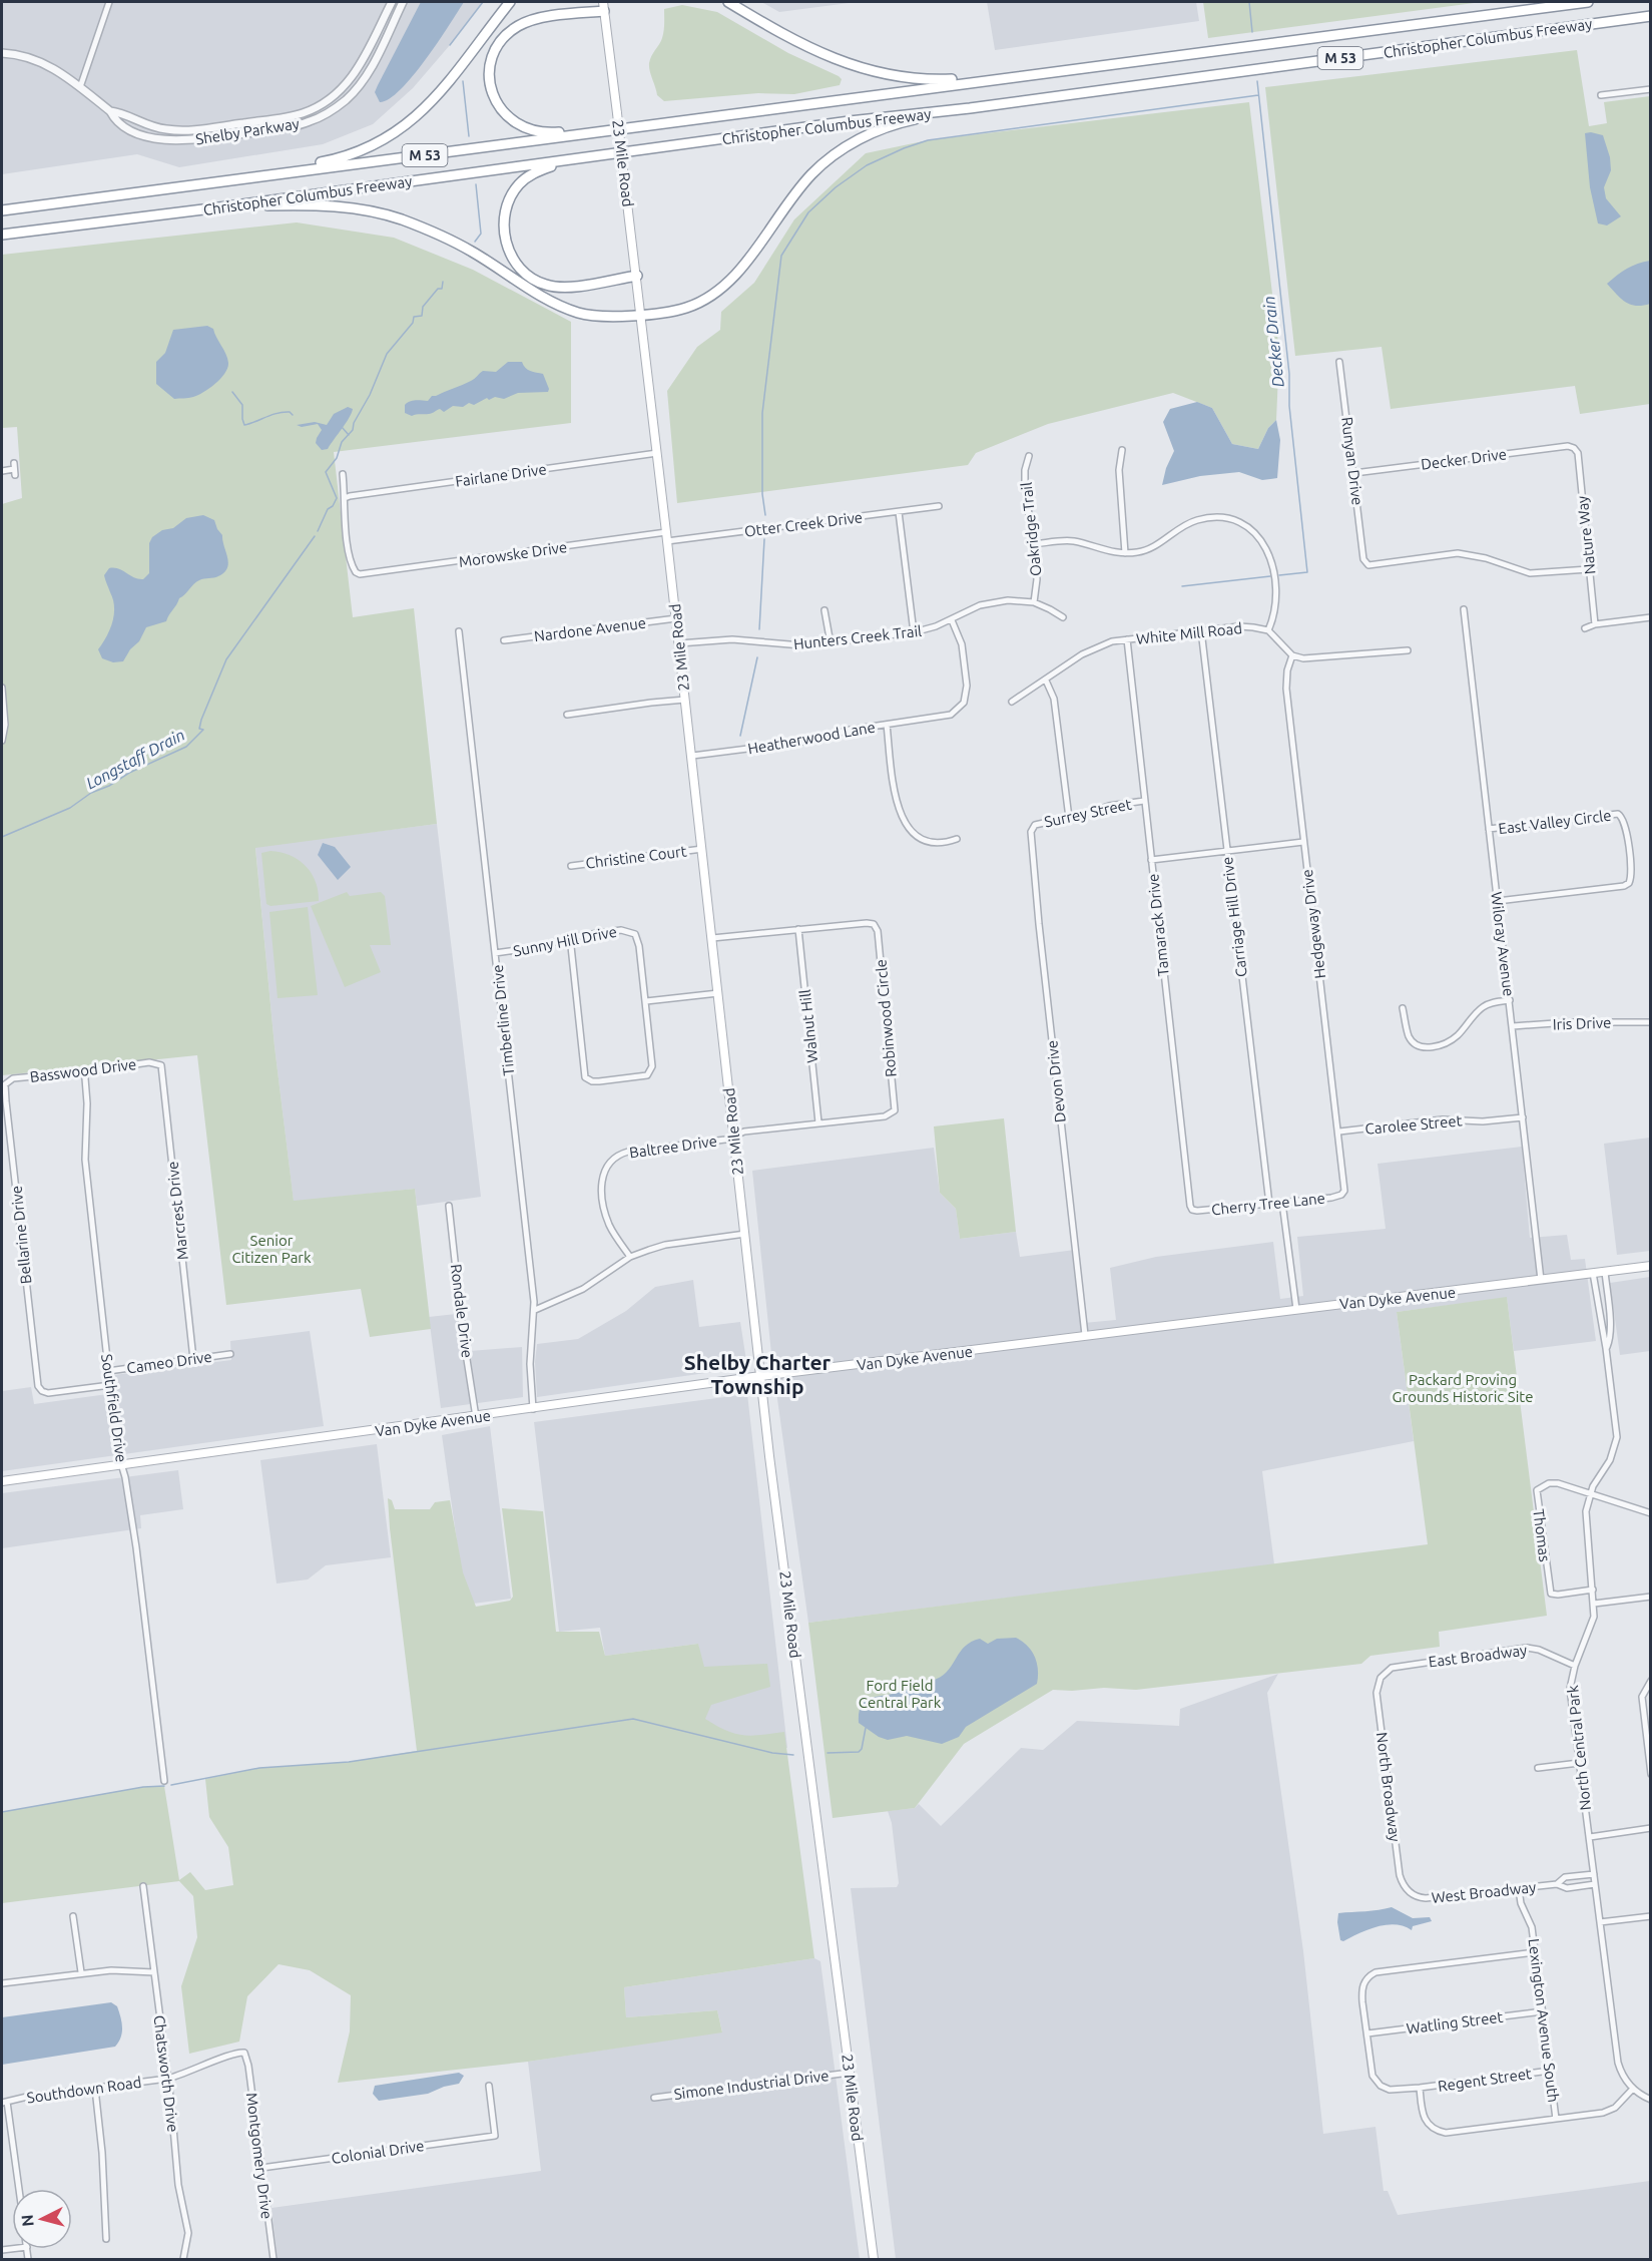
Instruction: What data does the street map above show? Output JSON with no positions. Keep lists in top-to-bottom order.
{
  "streets": {
    "highway": ["Christopher Columbus Freeway", "M 53"],
    "main road": ["23 Mile Road", "Van Dyke Avenue"],
    "street": [
      "Shelby Parkway",
      "Decker Drive",
      "Runyan Drive",
      "Fairlane Drive",
      "Otter Creek Drive",
      "Oakridge Trail",
      "Nature Way",
      "Morowske Drive",
      "Nardone Avenue",
      "White Mill Road",
      "Hunters Creek Trail",
      "Heatherwood Lane",
      "Surrey Street",
      "East Valley Circle",
      "Christine Court",
      "Carriage Hill Drive",
      "Hedgeway Drive",
      "Tamarack Drive",
      "Sunny Hill Drive",
      "Wiloray Avenue",
      "Robinwood Circle",
      "Timberline Drive",
      "Iris Drive",
      "Walnut Hill",
      "Basswood Drive",
      "Devon Drive",
      "Carolee Street",
      "Baltree Drive",
      "Cherry Tree Lane",
      "Marcrest Drive",
      "Bellarine Drive",
      "Rondale Drive",
      "Cameo Drive",
      "Southfield Drive",
      "Thomas",
      "East Broadway",
      "North Central Park",
      "North Broadway",
      "West Broadway",
      "Lexington Avenue South",
      "Watling Street",
      "Chatsworth Drive",
      "Regent Street",
      "Simone Industrial Drive",
      "Southdown Road",
      "Colonial Drive",
      "Montgomery Drive"
    ]
  },
  "crossings": [
    ["23 Mile Road", "Fairlane Drive"],
    ["23 Mile Road", "Otter Creek Drive"],
    ["23 Mile Road", "Morowske Drive"],
    ["23 Mile Road", "Nardone Avenue"],
    ["23 Mile Road", "Hunters Creek Trail"],
    ["23 Mile Road", "Heatherwood Lane"],
    ["23 Mile Road", "Christine Court"],
    ["23 Mile Road", "Baltree Drive"],
    ["23 Mile Road", "Van Dyke Avenue"],
    ["23 Mile Road", "Simone Industrial Drive"],
    ["Decker Drive", "Runyan Drive"],
    ["Decker Drive", "Nature Way"],
    ["Runyan Drive", "Nature Way"],
    ["Fairlane Drive", "Morowske Drive"],
    ["Otter Creek Drive", "Morowske Drive"],
    ["Oakridge Trail", "Hunters Creek Trail"],
    ["White Mill Road", "Carriage Hill Drive"],
    ["White Mill Road", "Tamarack Drive"],
    ["Hunters Creek Trail", "Heatherwood Lane"],
    ["Surrey Street", "Tamarack Drive"],
    ["Surrey Street", "Devon Drive"],
    ["East Valley Circle", "Wiloray Avenue"],
    ["Carriage Hill Drive", "Cherry Tree Lane"],
    ["Hedgeway Drive", "Carolee Street"],
    ["Hedgeway Drive", "Cherry Tree Lane"],
    ["Tamarack Drive", "Cherry Tree Lane"],
    ["Sunny Hill Drive", "Timberline Drive"],
    ["Wiloray Avenue", "Iris Drive"],
    ["Wiloray Avenue", "Carolee Street"],
    ["Wiloray Avenue", "Van Dyke Avenue"],
    ["Robinwood Circle", "Walnut Hill"],
    ["Robinwood Circle", "Baltree Drive"],
    ["Timberline Drive", "Van Dyke Avenue"],
    ["Walnut Hill", "Baltree Drive"],
    ["Basswood Drive", "Marcrest Drive"],
    ["Basswood Drive", "Bellarine Drive"],
    ["Basswood Drive", "Southfield Drive"],
    ["Devon Drive", "Van Dyke Avenue"],
    ["Marcrest Drive", "Cameo Drive"],
    ["Bellarine Drive", "Cameo Drive"],
    ["Van Dyke Avenue", "Rondale Drive"],
    ["Van Dyke Avenue", "Southfield Drive"],
    ["Van Dyke Avenue", "North Central Park"],
    ["Cameo Drive", "Southfield Drive"],
    ["Thomas", "North Central Park"],
    ["East Broadway", "North Central Park"],
    ["East Broadway", "North Broadway"],
    ["North Central Park", "West Broadway"],
    ["North Broadway", "West Broadway"],
    ["West Broadway", "Lexington Avenue South"],
    ["Lexington Avenue South", "Watling Street"],
    ["Lexington Avenue South", "Regent Street"],
    ["Watling Street", "Regent Street"],
    ["Chatsworth Drive", "Southdown Road"],
    ["Southdown Road", "Montgomery Drive"],
    ["Colonial Drive", "Montgomery Drive"]
  ],
  "districts": ["Shelby Charter Township"],
  "water": ["Decker Drain", "Longstaff Drain"],
  "parks": ["Senior Citizen Park", "Packard Proving Grounds Historic Site", "Ford Field Central Park"],
  "north": "left"
}
